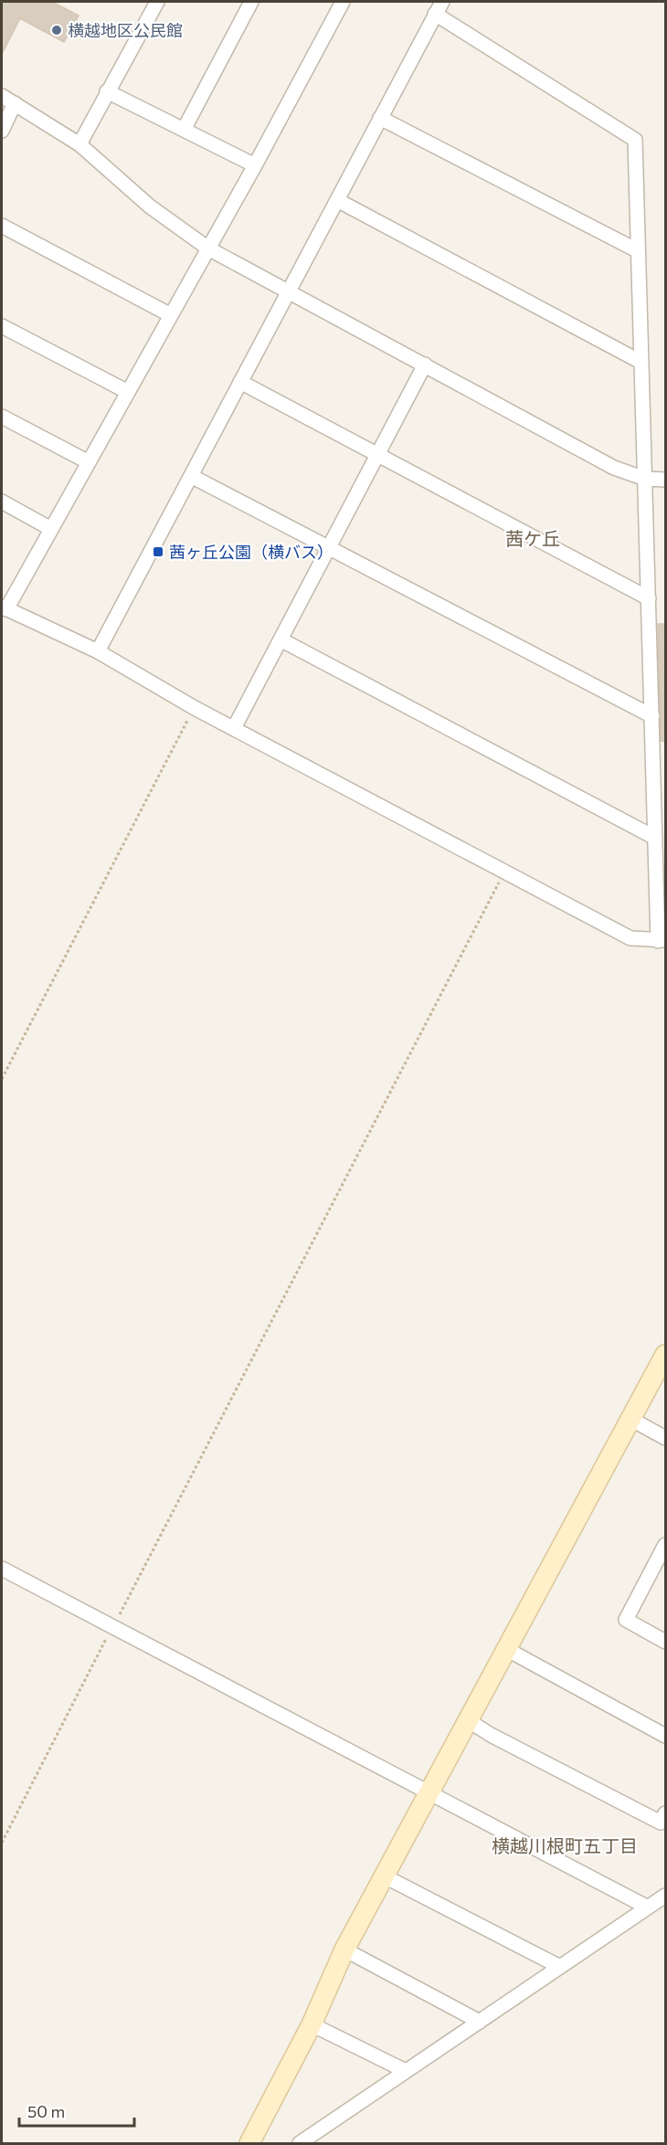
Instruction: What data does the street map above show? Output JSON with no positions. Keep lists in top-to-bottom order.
{
  "districts": ["茜ケ丘", "横越川根町五丁目"],
  "places": {
    "other": ["横越地区公民館"],
    "transit": ["茜ヶ丘公園（横バス）"]
  },
  "scale_bar": "50 m"
}
